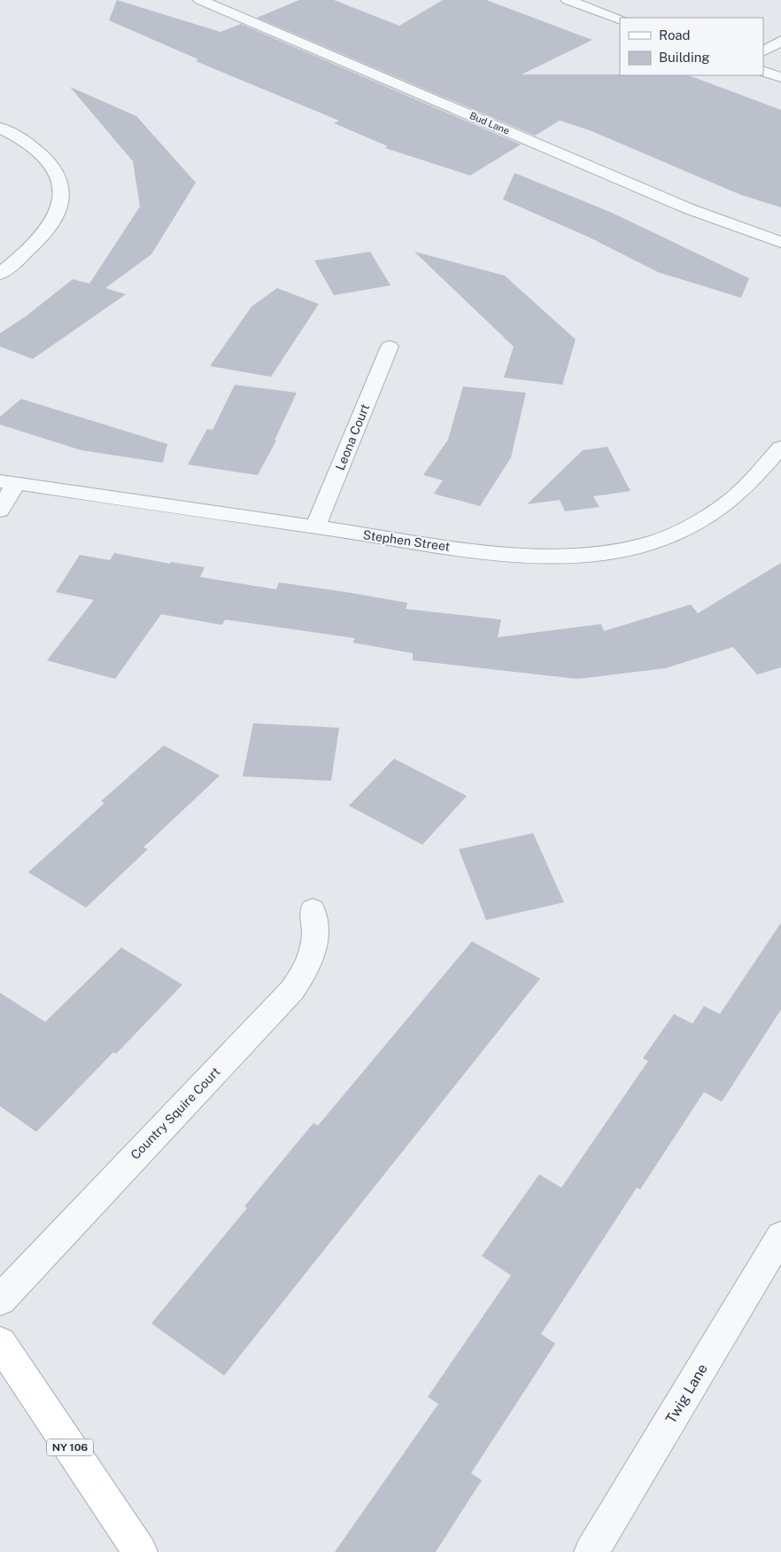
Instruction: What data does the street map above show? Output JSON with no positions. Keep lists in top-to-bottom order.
{
  "streets": {
    "main road": ["NY 106"],
    "street": [
      "Bud Lane",
      "Leona Court",
      "Stephen Street",
      "Country Squire Court",
      "Twig Lane"
    ]
  },
  "crossings": [
    ["Leona Court", "Stephen Street"]
  ],
  "legend": ["Road", "Building"]
}
